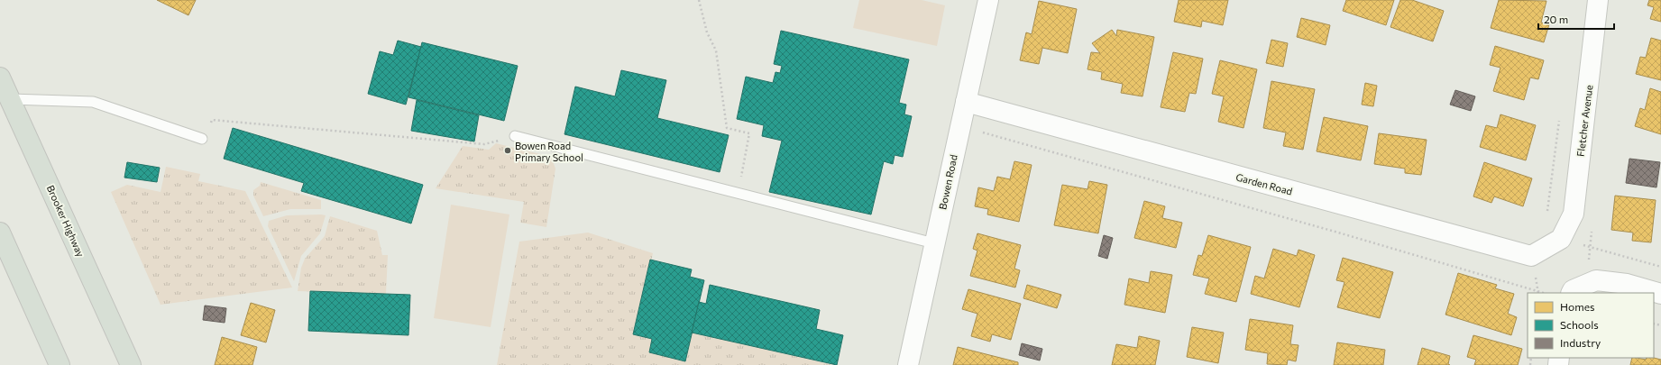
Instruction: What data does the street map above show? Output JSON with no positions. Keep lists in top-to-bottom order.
{
  "streets": {
    "highway": ["Brooker Highway"],
    "street": ["Fletcher Avenue", "Bowen Road", "Garden Road"]
  },
  "crossings": [
    ["Fletcher Avenue", "Garden Road"],
    ["Bowen Road", "Garden Road"]
  ],
  "places": ["Bowen Road Primary School"],
  "legend": ["Homes", "Schools", "Industry"],
  "scale_bar": "20 m"
}
